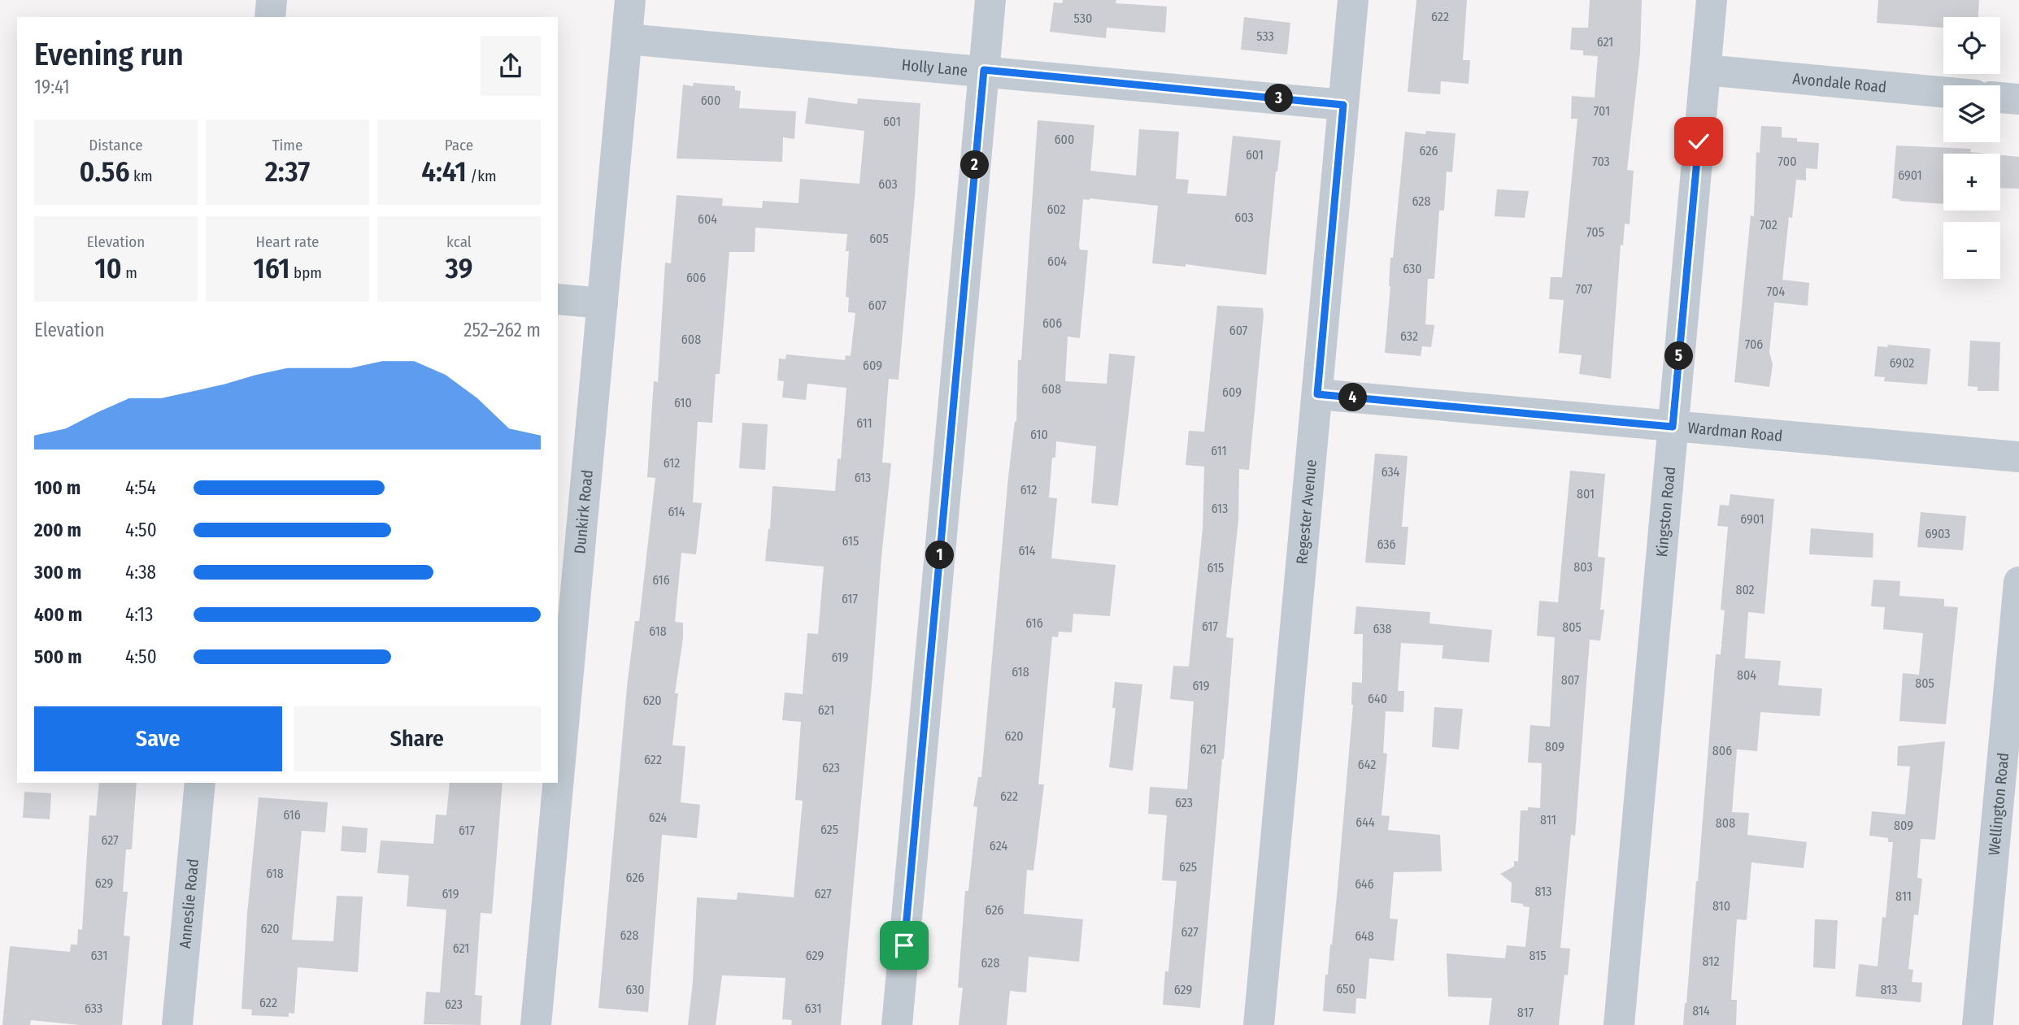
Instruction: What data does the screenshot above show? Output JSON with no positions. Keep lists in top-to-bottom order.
{
  "streets": {
    "street": [
      "Holly Lane",
      "Avondale Road",
      "Wardman Road",
      "Dunkirk Road",
      "Kingston Road",
      "Regester Avenue",
      "Wellington Road",
      "Anneslie Road"
    ]
  },
  "crossings": [
    ["Holly Lane", "Dunkirk Road"],
    ["Holly Lane", "Regester Avenue"],
    ["Avondale Road", "Kingston Road"],
    ["Wardman Road", "Kingston Road"],
    ["Wardman Road", "Regester Avenue"]
  ],
  "house_numbers": [
    "622",
    "530",
    "533",
    "621",
    "600",
    "701",
    "601",
    "600",
    "626",
    "601",
    "703",
    "700",
    "6901",
    "603",
    "628",
    "602",
    "603",
    "604",
    "702",
    "705",
    "605",
    "604",
    "630",
    "606",
    "707",
    "704",
    "607",
    "606",
    "607",
    "632",
    "608",
    "706",
    "6902",
    "609",
    "608",
    "609",
    "610",
    "611",
    "610",
    "611",
    "612",
    "634",
    "613",
    "612",
    "801",
    "613",
    "614",
    "6901",
    "6903",
    "615",
    "636",
    "614",
    "803",
    "615",
    "616",
    "802",
    "617",
    "616",
    "617",
    "805",
    "638",
    "618",
    "619",
    "618",
    "804",
    "807",
    "805",
    "619",
    "640",
    "620",
    "621",
    "620",
    "809",
    "621",
    "806",
    "622",
    "642",
    "623",
    "622",
    "623",
    "616",
    "624",
    "811",
    "644",
    "808",
    "809",
    "625",
    "617",
    "627",
    "624",
    "625",
    "618",
    "626",
    "629",
    "646",
    "813",
    "619",
    "627",
    "811",
    "810",
    "626",
    "620",
    "627",
    "628",
    "648",
    "621",
    "631",
    "629",
    "815",
    "812",
    "628",
    "650",
    "630",
    "629",
    "813",
    "622",
    "623",
    "633",
    "631",
    "814",
    "817"
  ],
  "page": {
    "map_buttons": ["+", "−"],
    "heading": ["Evening run", "19:41"],
    "pins": [
      "3",
      "2",
      "5",
      "4",
      "1"
    ],
    "stats": [
      ["Distance", "0.56 km"],
      ["Time", "2:37"],
      ["Pace", "4:41 /km"],
      ["Elevation", "10 m"],
      ["Heart rate", "161 bpm"],
      ["kcal", "39"]
    ],
    "chart": ["Elevation", "252–262 m"],
    "list": [
      {
        "name": "100 m",
        "note": "4:54"
      },
      {
        "name": "200 m",
        "note": "4:50"
      },
      {
        "name": "300 m",
        "note": "4:38"
      },
      {
        "name": "400 m",
        "note": "4:13"
      },
      {
        "name": "500 m",
        "note": "4:50"
      }
    ],
    "buttons": ["Save", "Share"]
  }
}
